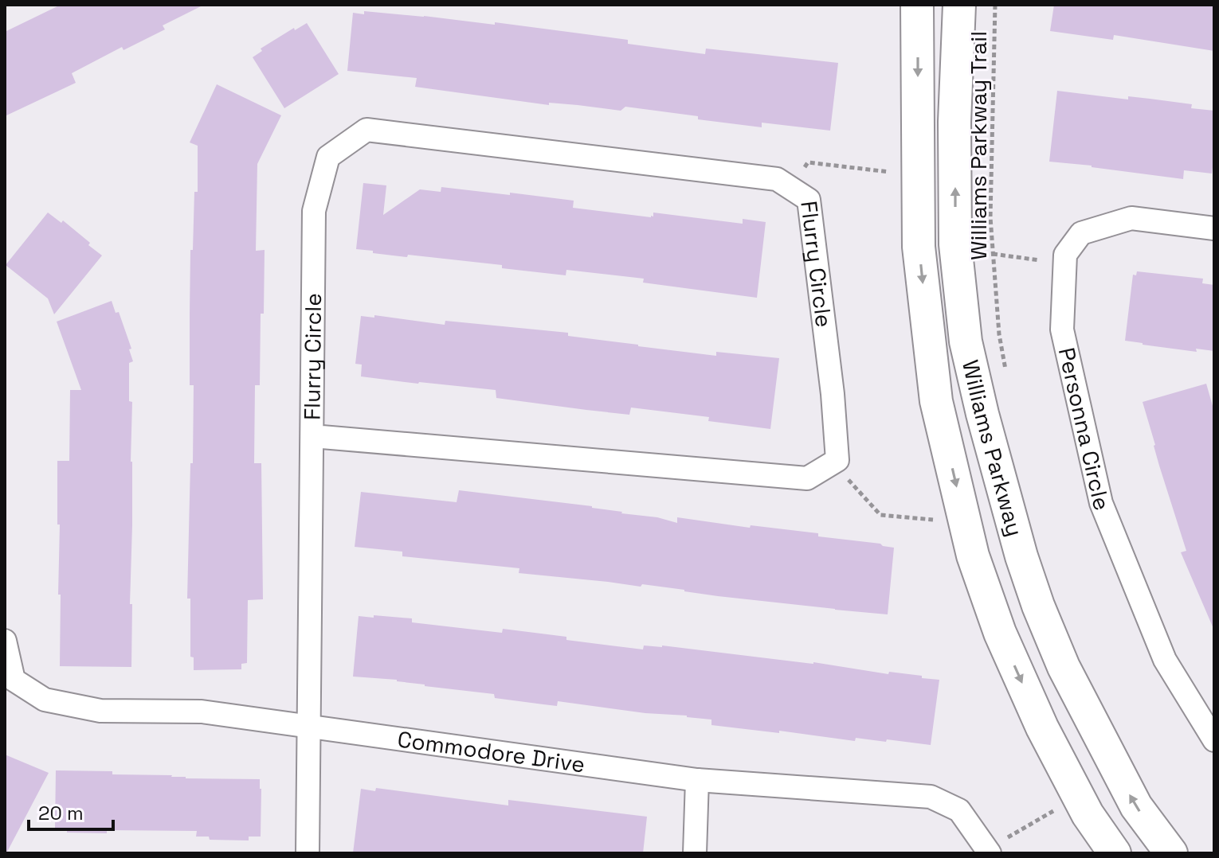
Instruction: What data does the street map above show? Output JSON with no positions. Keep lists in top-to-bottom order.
{
  "streets": {
    "main road": ["Williams Parkway"],
    "street": ["Flurry Circle", "Personna Circle", "Commodore Drive"],
    "path": ["Williams Parkway Trail"]
  },
  "crossings": [
    ["Flurry Circle", "Commodore Drive"]
  ],
  "scale_bar": "20 m"
}
